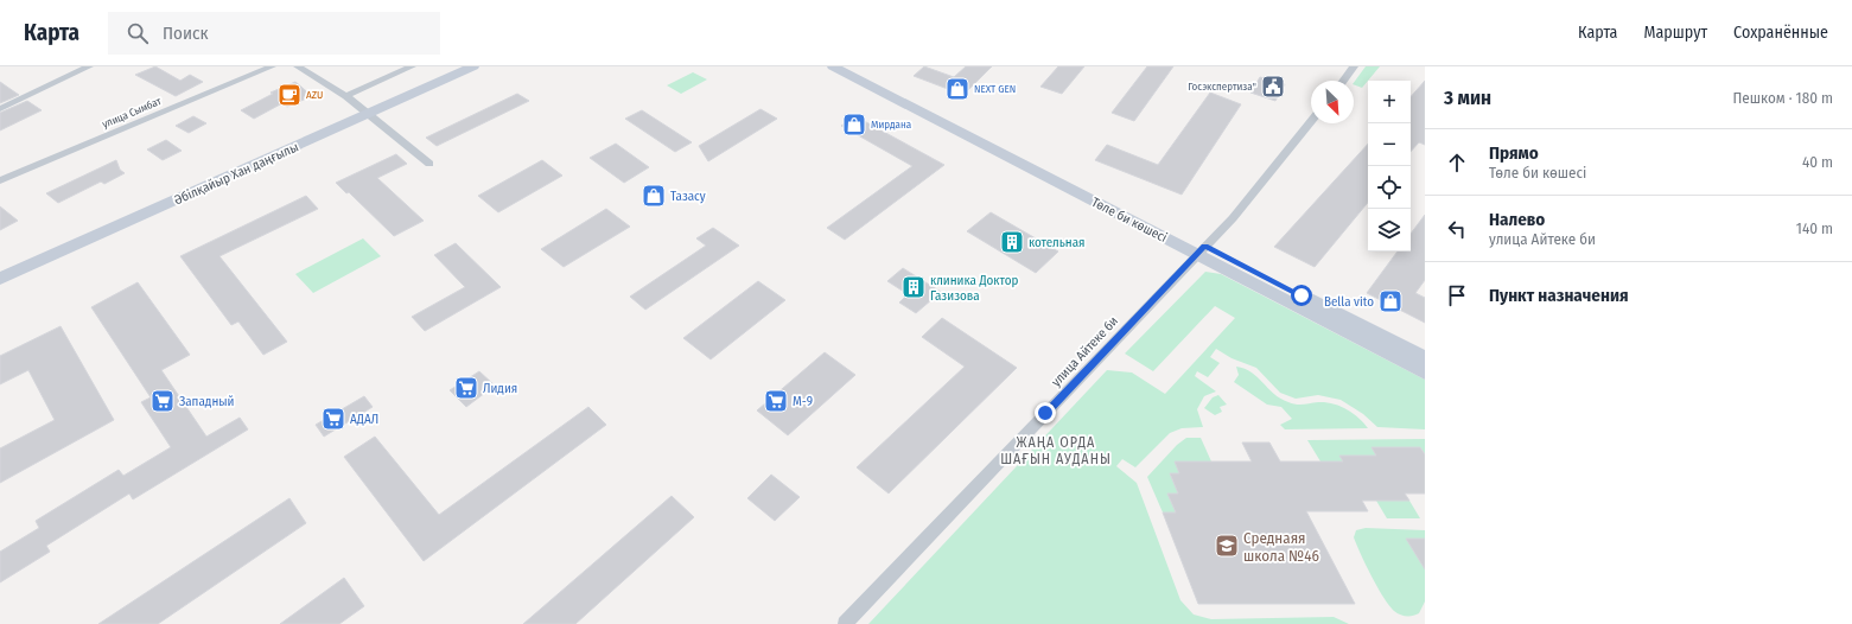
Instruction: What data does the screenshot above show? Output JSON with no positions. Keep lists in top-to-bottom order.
{
  "streets": {
    "main road": ["Әбілқайыр Хан даңғылы", "Төле би көшесі"],
    "street": ["улица Сымбат", "улица Айтеке би"]
  },
  "crossings": [
    ["Төле би көшесі", "улица Айтеке би"]
  ],
  "districts": ["ЖАҢА ОРДА ШАҒЫН АУДАНЫ"],
  "places": {
    "public building": ["Госэкспертиза\""],
    "shop": [
      "NEXT GEN",
      "Мирдана",
      "Тазасу",
      "Bella vito"
    ],
    "cafe": ["AZU"],
    "building": ["котельная", "клиника Доктор Газизова"],
    "supermarket": [
      "Лидия",
      "Западный",
      "M-9",
      "АДАЛ"
    ],
    "school or university": ["Среднаяя школа №46"]
  },
  "north": "bottom right",
  "page": {
    "header": "Карта",
    "search": "Поиск",
    "nav": ["Карта", "Маршрут", "Сохранённые"],
    "heading": ["3 мин", "Пешком · 180 m"],
    "map_buttons": ["+", "−"],
    "list": [
      ["Прямо", "Төле би көшесі", "40 m"],
      ["Налево", "улица Айтеке би", "140 m"],
      "Пункт назначения"
    ]
  }
}
